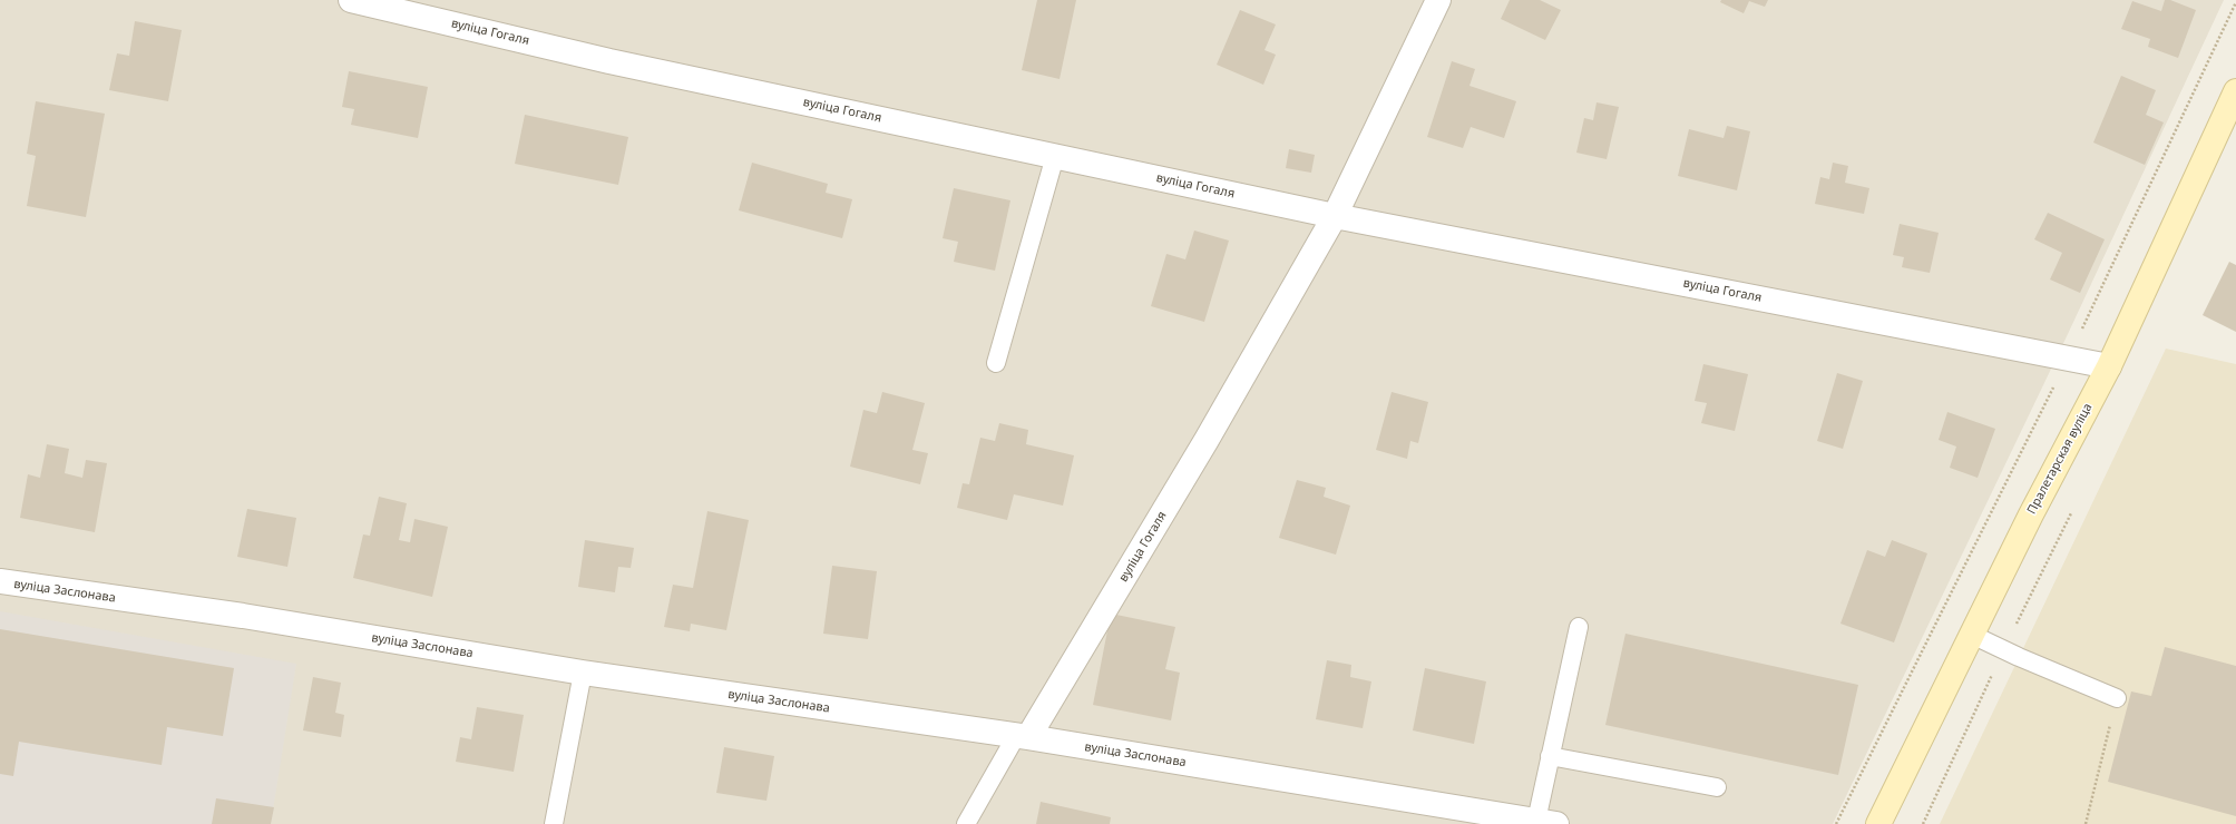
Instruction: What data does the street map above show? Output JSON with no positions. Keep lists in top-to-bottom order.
{
  "streets": {
    "main road": ["Пралетарская вуліца"],
    "street": ["вуліца Гогаля", "вуліца Заслонава"]
  },
  "crossings": [
    ["вуліца Гогаля", "Пралетарская вуліца"],
    ["вуліца Гогаля", "вуліца Заслонава"]
  ]
}
